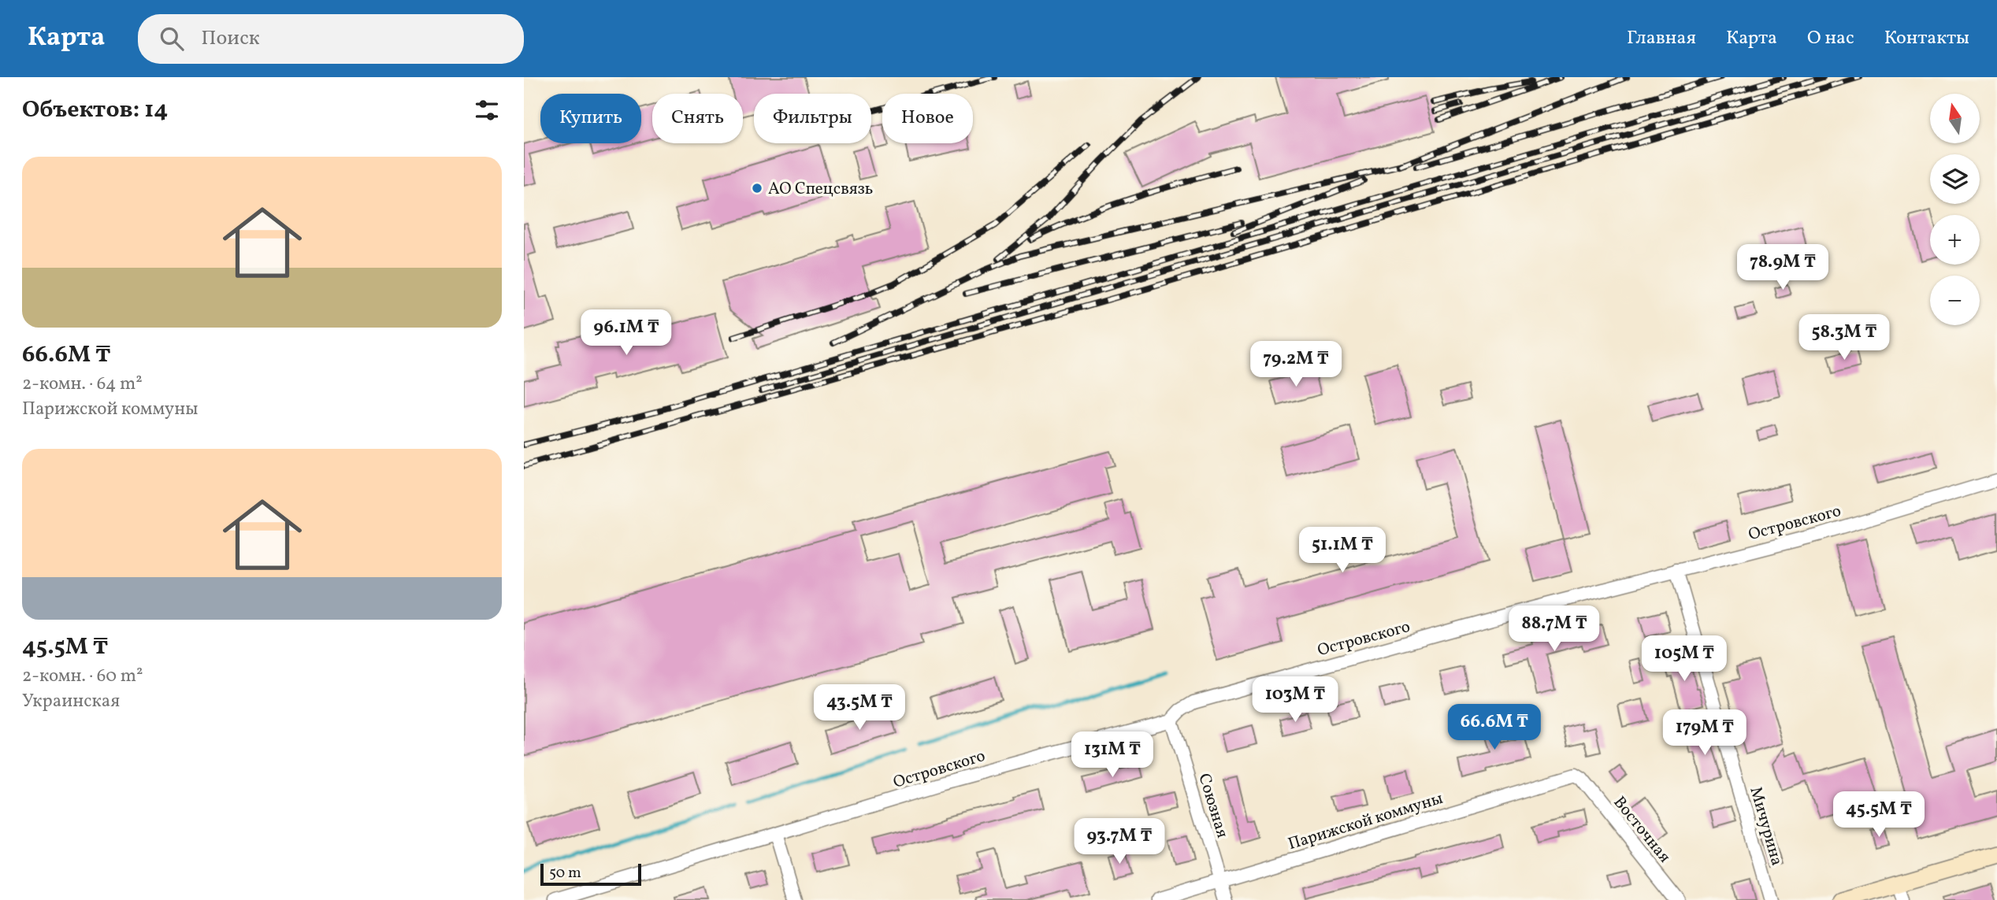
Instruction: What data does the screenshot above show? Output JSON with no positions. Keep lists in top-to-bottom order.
{
  "streets": {
    "street": [
      "Островского",
      "Союзная",
      "Парижской коммуны",
      "Мичурина",
      "Восточная"
    ]
  },
  "crossings": [
    ["Островского", "Союзная"],
    ["Островского", "Мичурина"],
    ["Союзная", "Парижской коммуны"],
    ["Парижской коммуны", "Восточная"]
  ],
  "places": ["АО Спецсвязь"],
  "scale_bar": "50 m",
  "north": "top",
  "page": {
    "header": "Карта",
    "search": "Поиск",
    "nav": [
      "Главная",
      "Карта",
      "О нас",
      "Контакты"
    ],
    "heading": "Объектов: 14",
    "map_buttons": ["+", "−"],
    "chip": [
      "Купить",
      "Снять",
      "Фильтры",
      "Новое"
    ],
    "list": [
      {
        "name": "66.6M ₸",
        "note": "2-комн. · 64 m² · Парижской коммуны"
      },
      {
        "name": "45.5M ₸",
        "note": "2-комн. · 60 m² · Украинская"
      }
    ],
    "price": [
      "78.9M ₸",
      "96.1M ₸",
      "58.3M ₸",
      "79.2M ₸",
      "51.1M ₸",
      "88.7M ₸",
      "105M ₸",
      "103M ₸",
      "43.5M ₸",
      "66.6M ₸",
      "179M ₸",
      "131M ₸",
      "45.5M ₸",
      "93.7M ₸"
    ],
    "scale": "50 m"
  }
}
